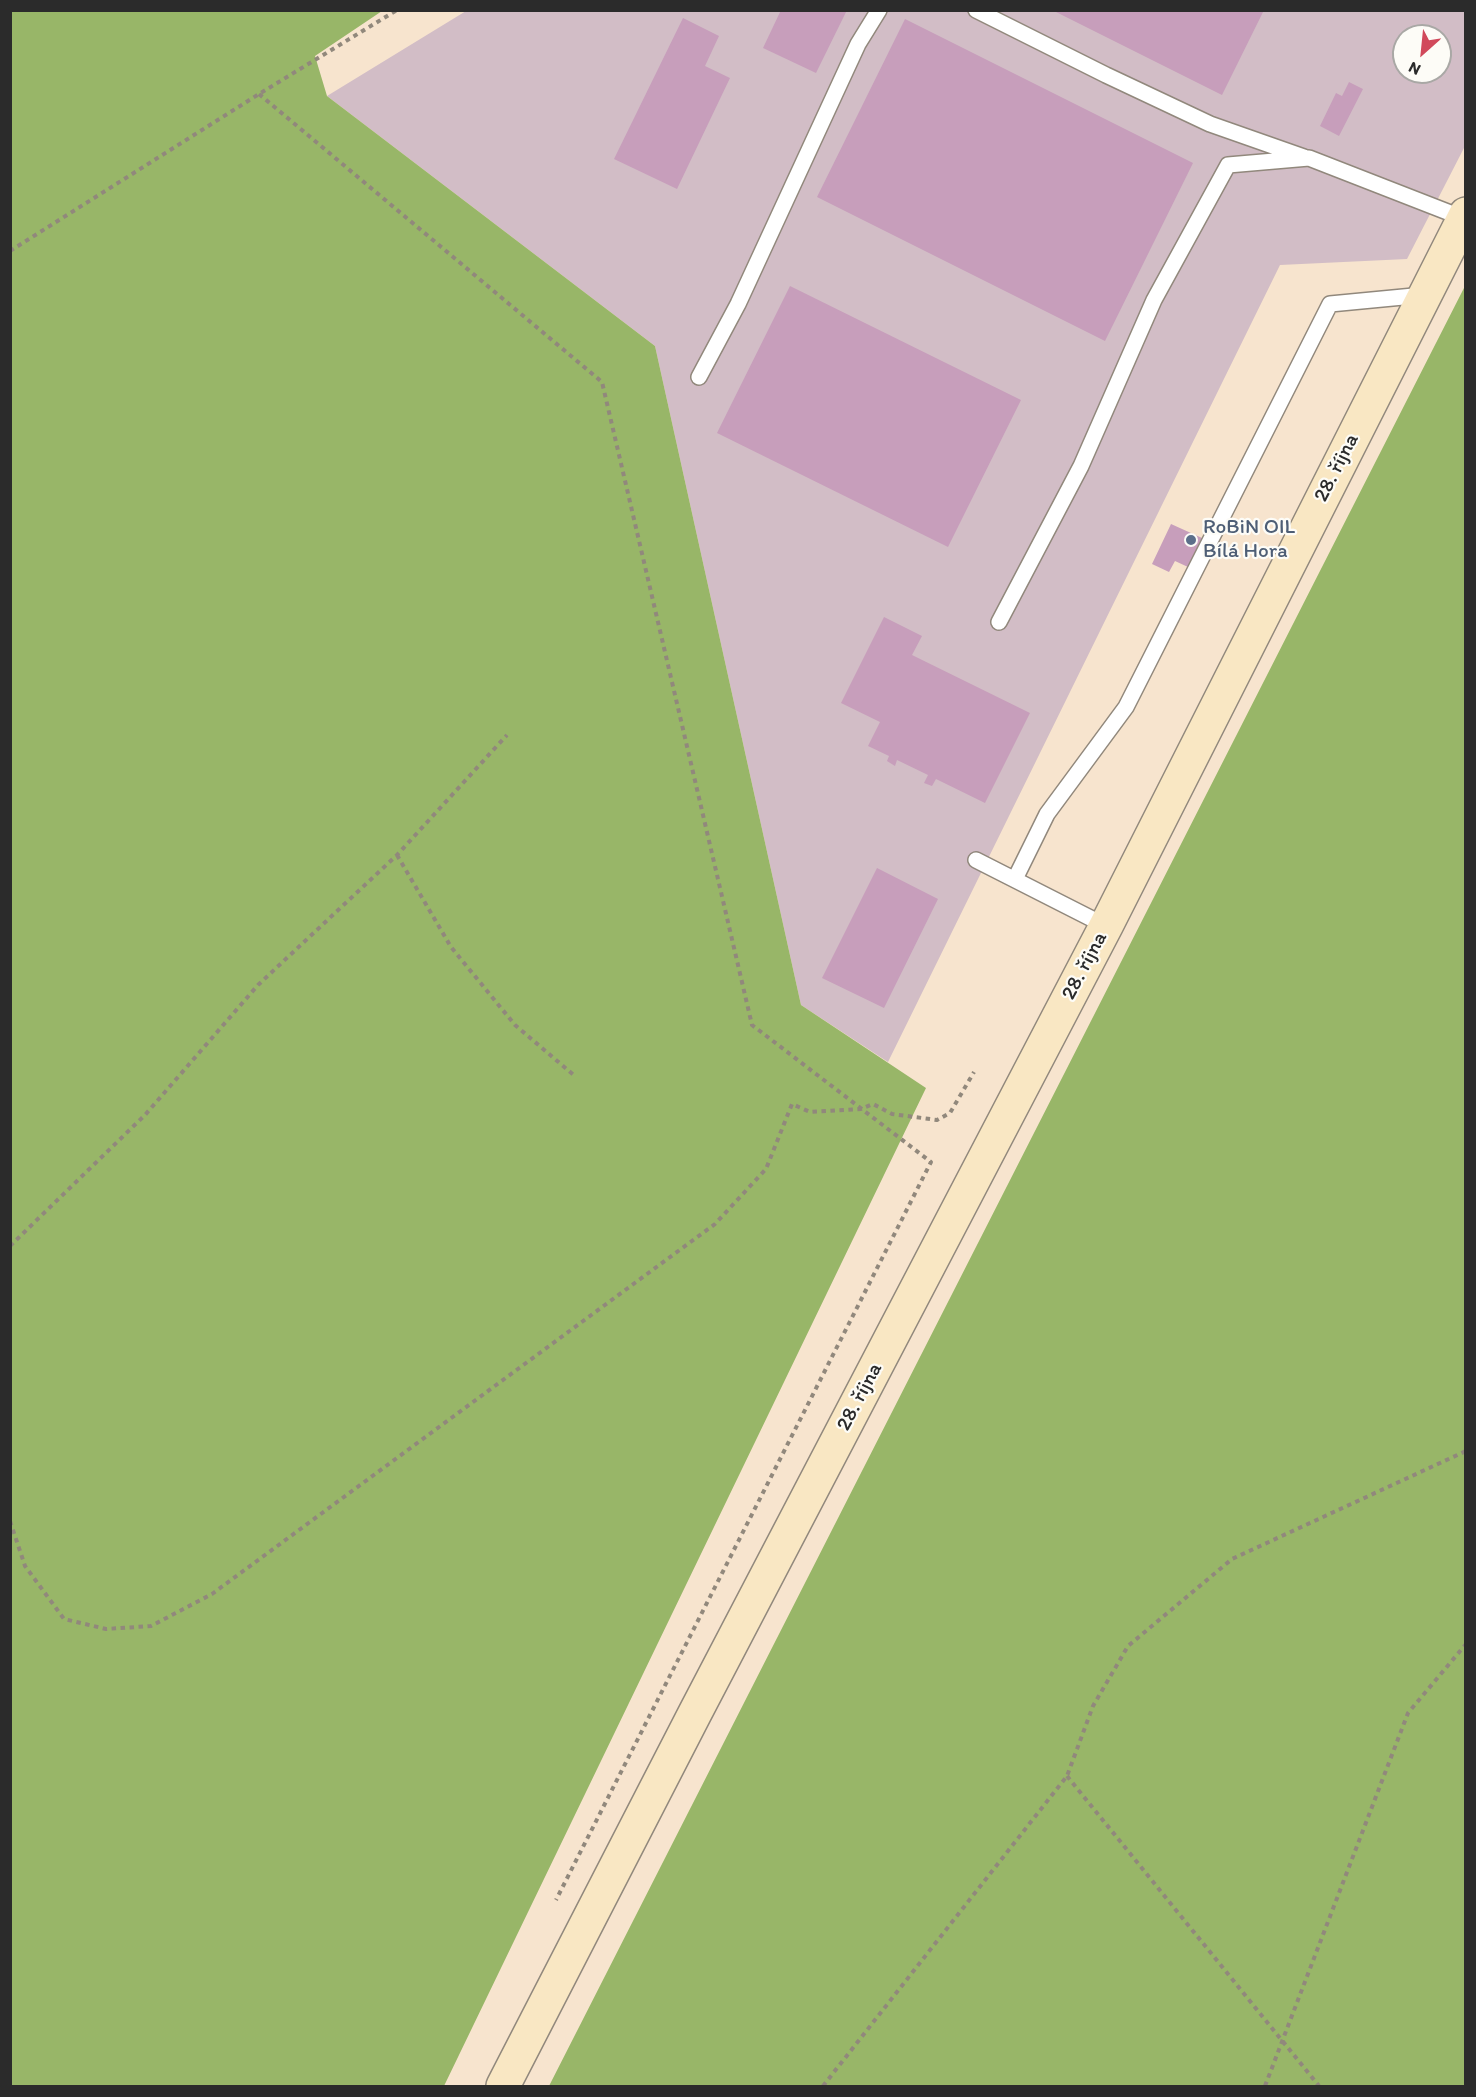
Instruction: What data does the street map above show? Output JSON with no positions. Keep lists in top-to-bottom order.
{
  "streets": {
    "main road": ["28. října"]
  },
  "places": ["RoBiN OIL Bílá Hora"],
  "north": "bottom left"
}
